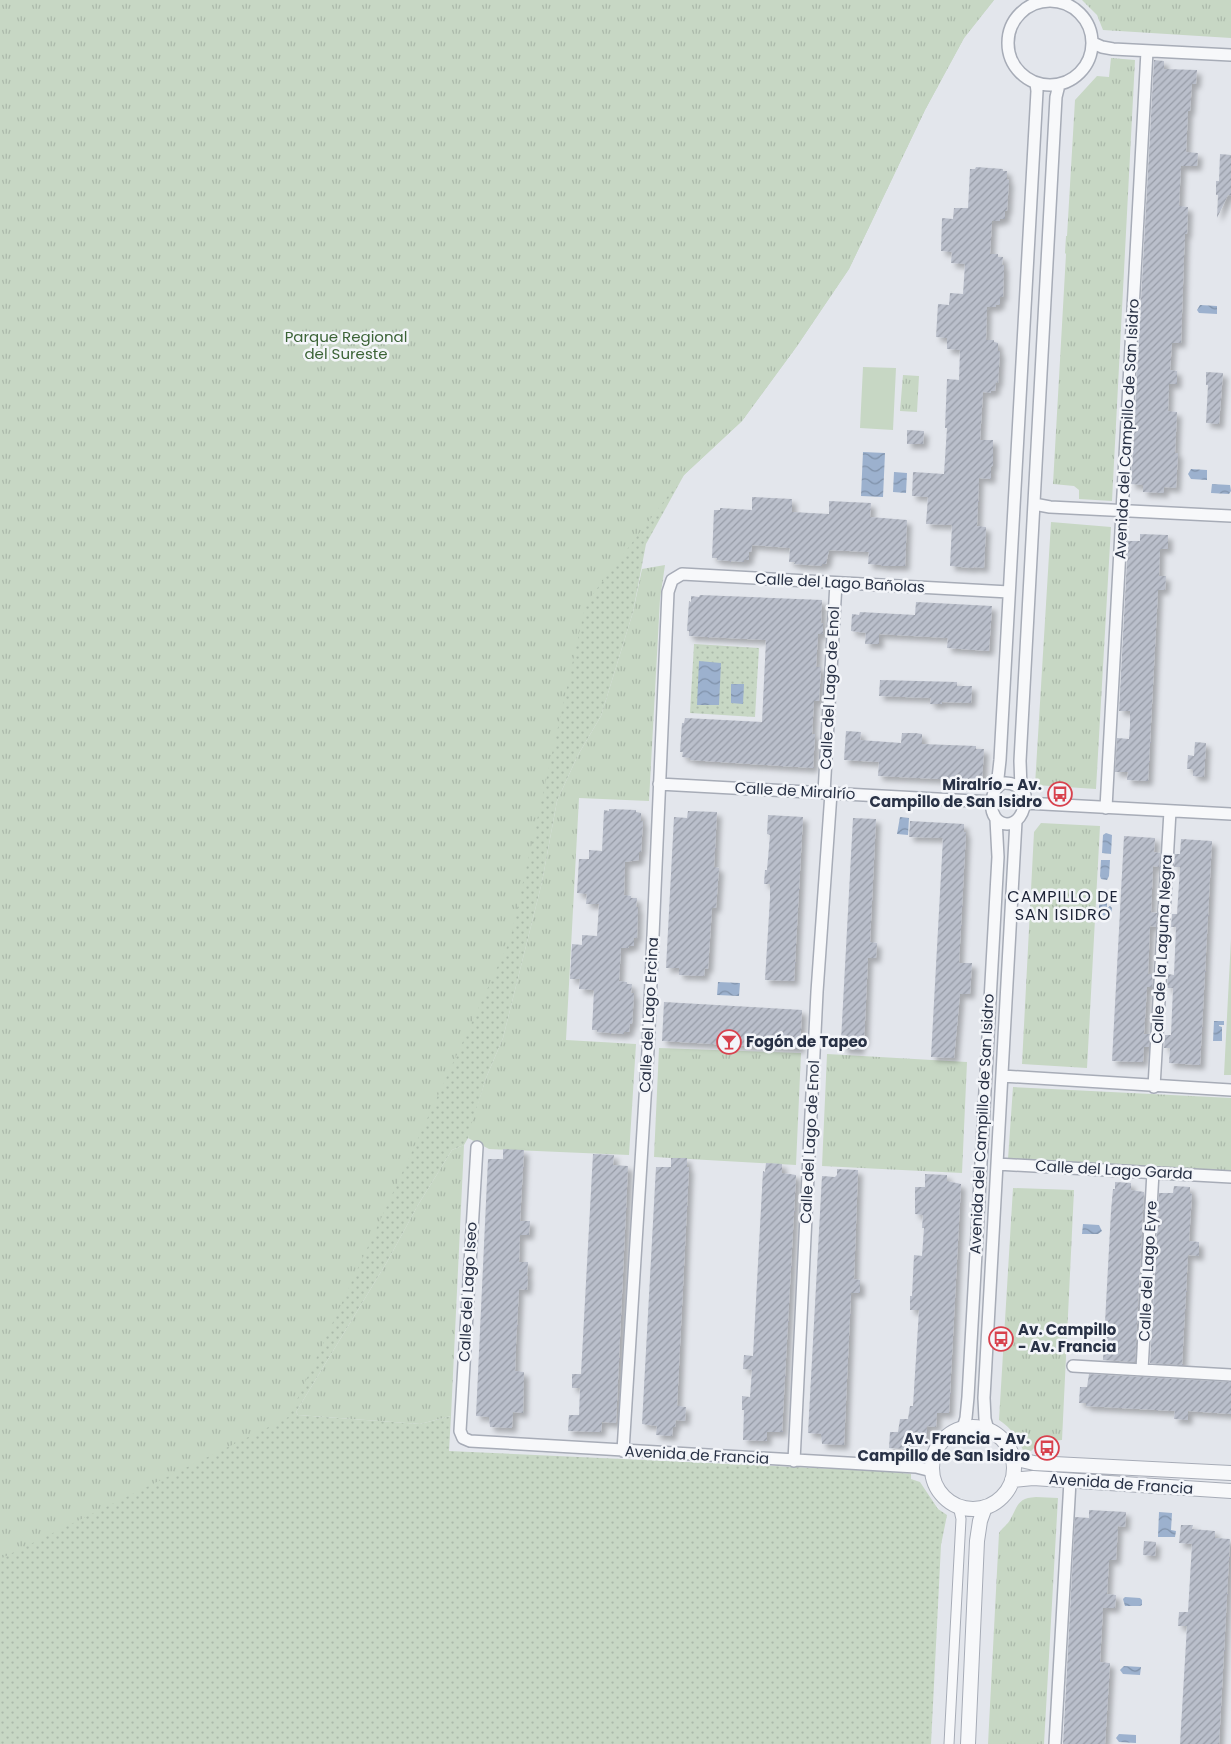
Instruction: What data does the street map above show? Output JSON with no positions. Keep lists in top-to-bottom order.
{
  "streets": {
    "street": [
      "Avenida del Campillo de San Isidro",
      "Calle del Lago Bañolas",
      "Calle del Lago de Enol",
      "Calle de Miralrío",
      "Calle de la Laguna Negra",
      "Calle del Lago Ercina",
      "Calle del Lago Garda",
      "Calle del Lago Eyre",
      "Calle del Lago Iseo",
      "Avenida de Francia"
    ]
  },
  "crossings": [
    ["Avenida del Campillo de San Isidro", "Calle de Miralrío"],
    ["Avenida del Campillo de San Isidro", "Calle del Lago Garda"],
    ["Avenida del Campillo de San Isidro", "Avenida de Francia"],
    ["Calle del Lago Bañolas", "Calle del Lago de Enol"],
    ["Calle del Lago Bañolas", "Calle del Lago Ercina"],
    ["Calle del Lago de Enol", "Calle de Miralrío"],
    ["Calle del Lago de Enol", "Avenida de Francia"],
    ["Calle de Miralrío", "Calle del Lago Ercina"],
    ["Calle del Lago Ercina", "Avenida de Francia"],
    ["Calle del Lago Garda", "Calle del Lago Eyre"],
    ["Calle del Lago Iseo", "Avenida de Francia"]
  ],
  "districts": ["CAMPILLO DE SAN ISIDRO"],
  "parks": ["Parque Regional del Sureste"],
  "places": {
    "bus stop": ["Miralrío - Av. Campillo de San Isidro", "Av. Campillo - Av. Francia", "Av. Francia - Av. Campillo de San Isidro"],
    "bar": ["Fogón de Tapeo"]
  }
}
